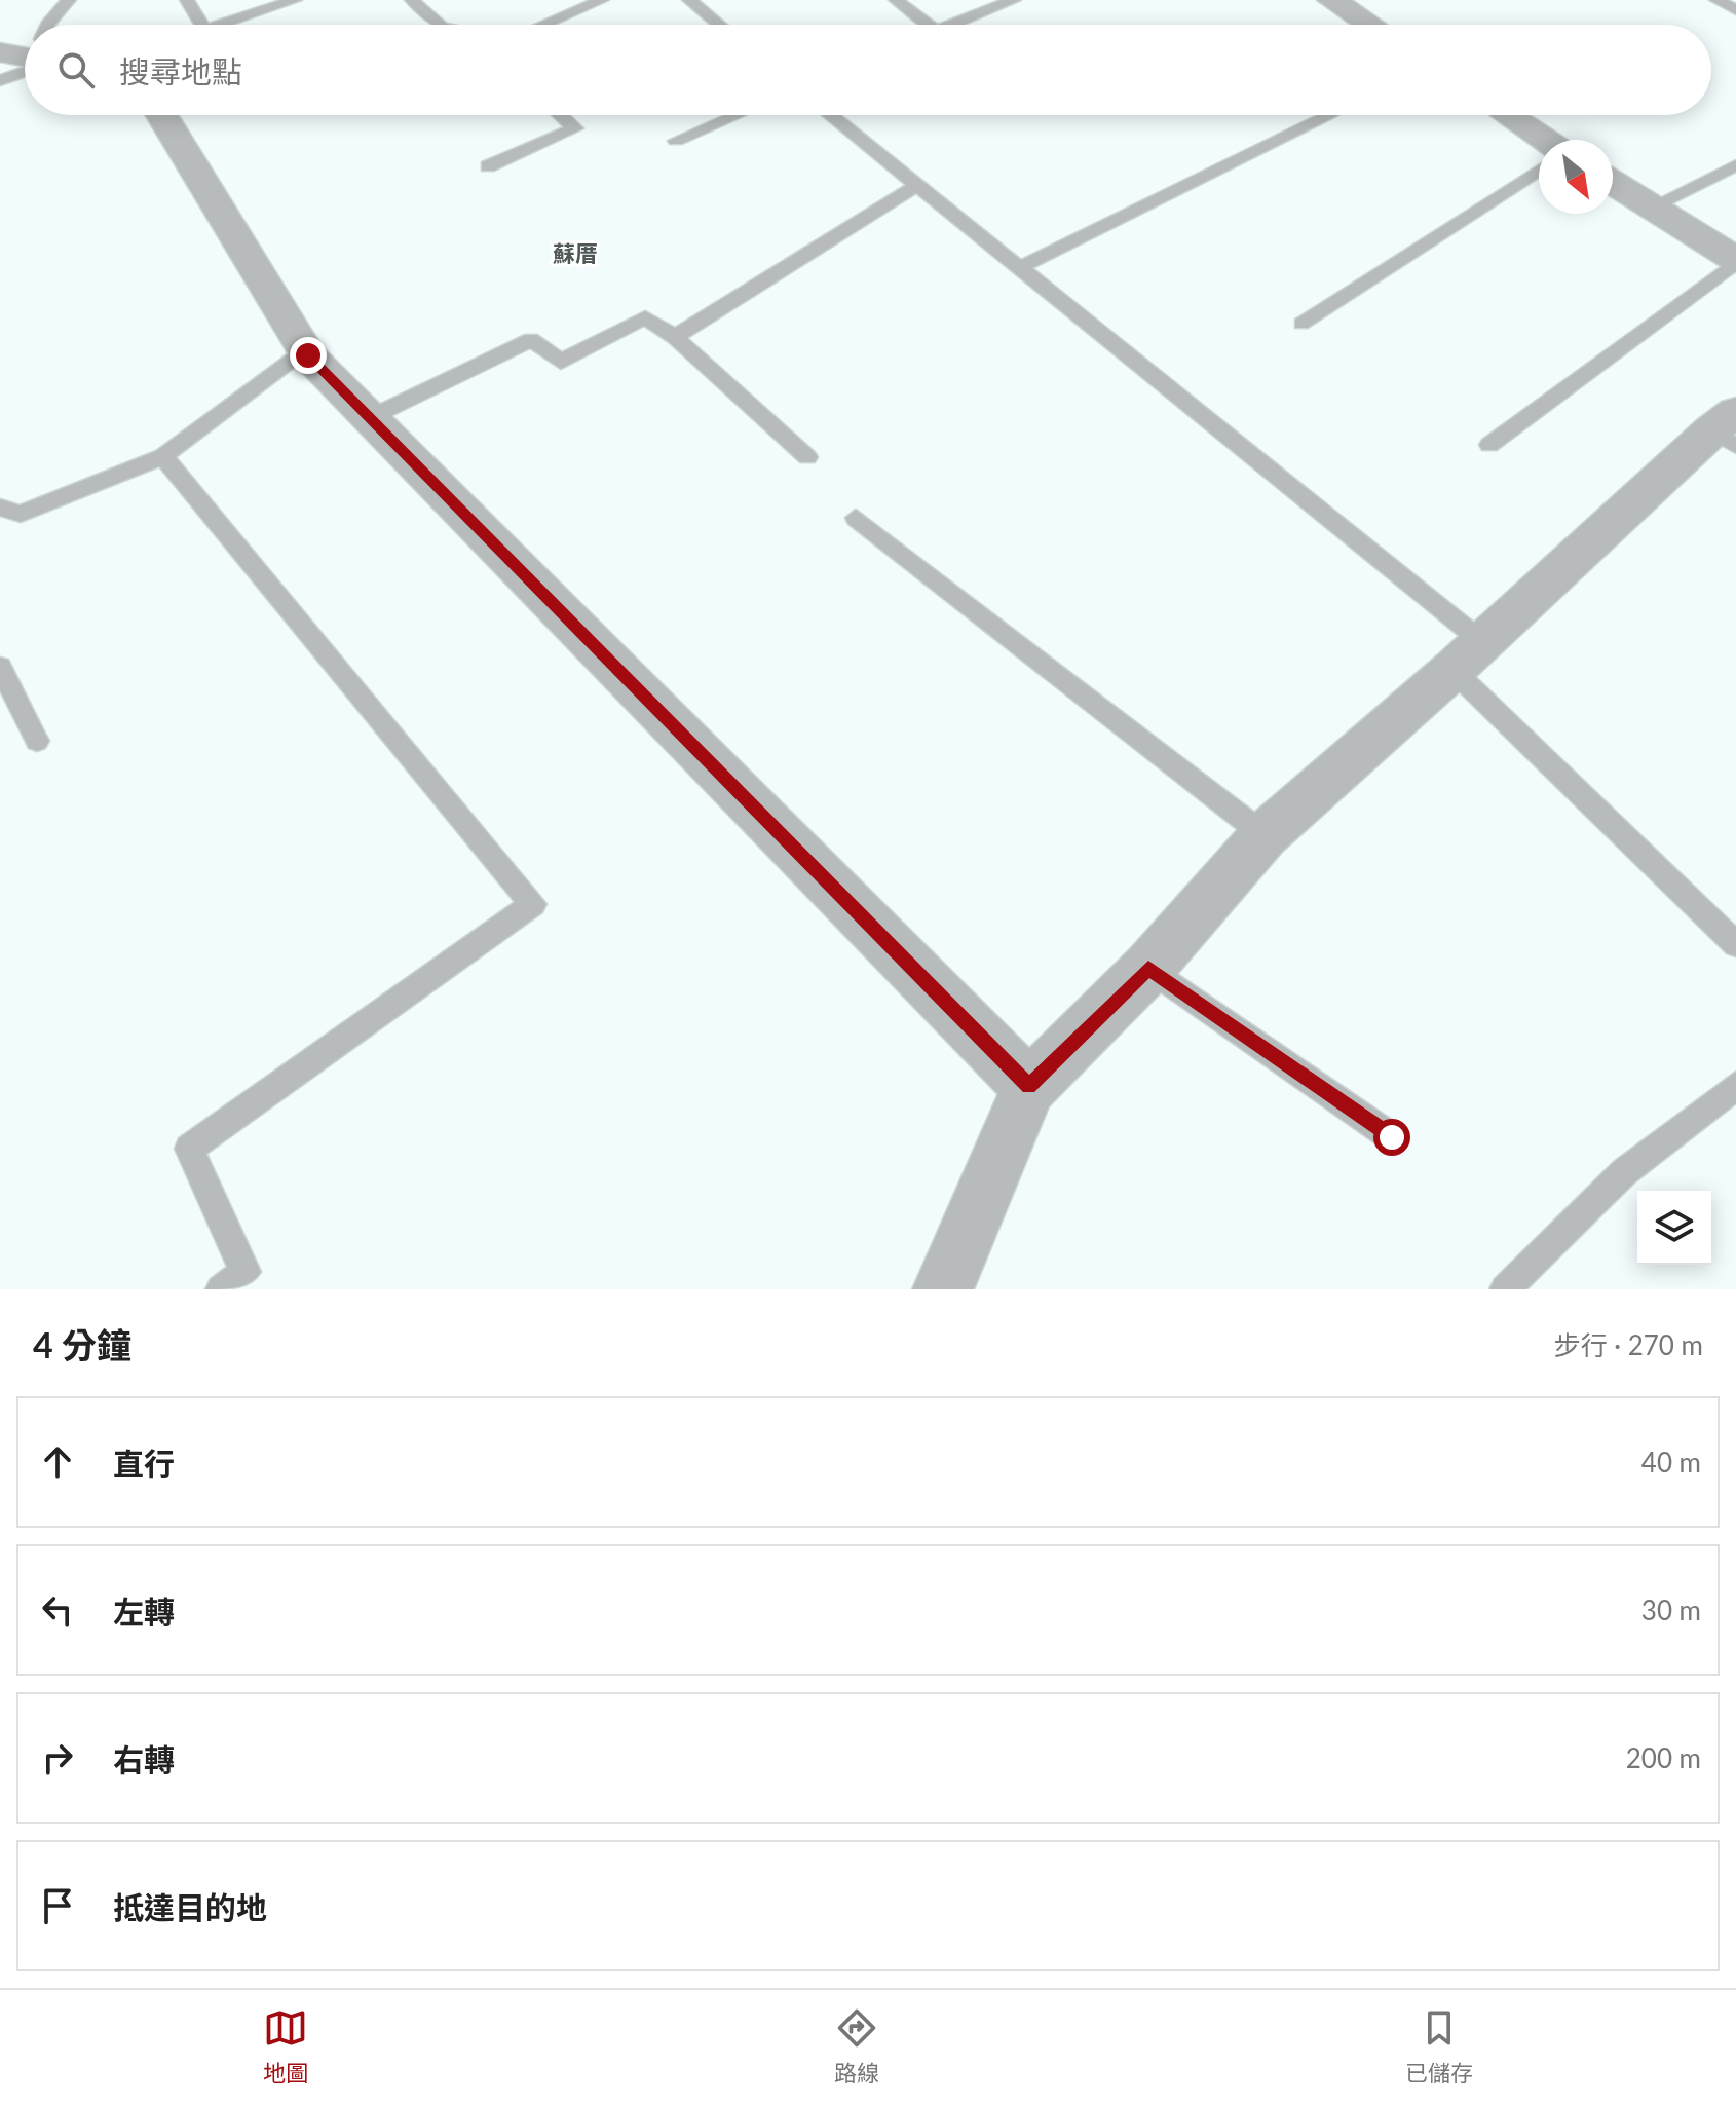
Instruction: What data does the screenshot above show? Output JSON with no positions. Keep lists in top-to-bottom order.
{
  "districts": ["蘇厝"],
  "north": "bottom right",
  "page": {
    "search": "搜尋地點",
    "heading": ["4 分鐘", "步行 · 270 m"],
    "list": [
      ["直行", "40 m"],
      ["左轉", "30 m"],
      ["右轉", "200 m"],
      "抵達目的地"
    ],
    "nav": ["地圖", "路線", "已儲存"]
  }
}
